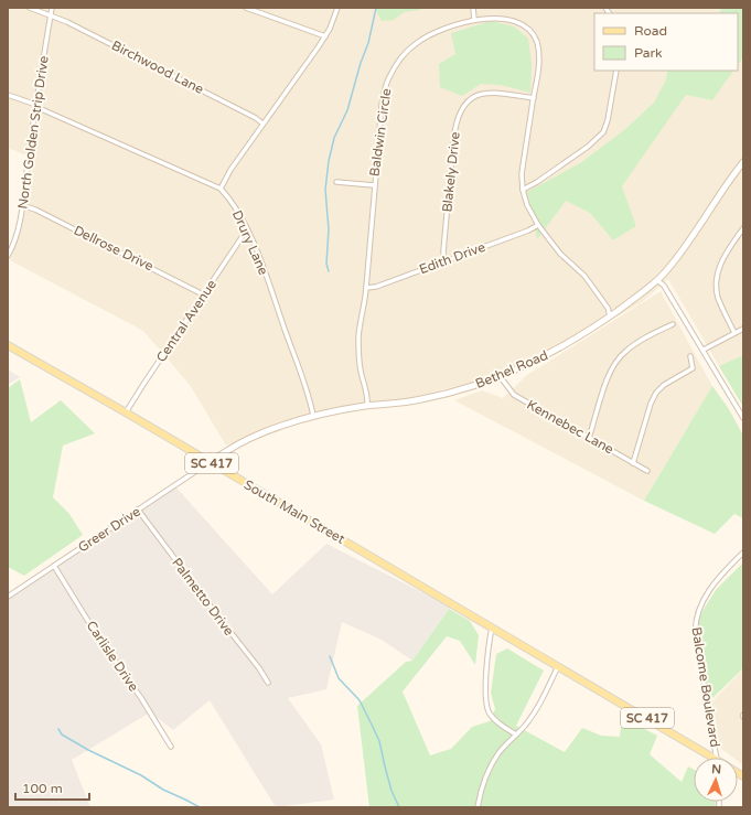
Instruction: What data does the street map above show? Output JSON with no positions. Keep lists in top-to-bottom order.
{
  "streets": {
    "main road": ["SC 417", "South Main Street"],
    "street": [
      "Birchwood Lane",
      "North Golden Strip Drive",
      "Baldwin Circle",
      "Blakely Drive",
      "Drury Lane",
      "Dellrose Drive",
      "Edith Drive",
      "Central Avenue",
      "Bethel Road",
      "Kennebec Lane",
      "Greer Drive",
      "Palmetto Drive",
      "Carlisle Drive",
      "Balcome Boulevard"
    ]
  },
  "crossings": [
    ["Birchwood Lane", "North Golden Strip Drive"],
    ["North Golden Strip Drive", "Drury Lane"],
    ["North Golden Strip Drive", "Dellrose Drive"],
    ["Baldwin Circle", "Blakely Drive"],
    ["Baldwin Circle", "Edith Drive"],
    ["Baldwin Circle", "Bethel Road"],
    ["Blakely Drive", "Edith Drive"],
    ["Drury Lane", "Central Avenue"],
    ["Drury Lane", "Bethel Road"],
    ["Dellrose Drive", "Central Avenue"],
    ["Central Avenue", "South Main Street"],
    ["Bethel Road", "Kennebec Lane"],
    ["Bethel Road", "South Main Street"],
    ["Bethel Road", "Greer Drive"],
    ["SC 417", "South Main Street"],
    ["South Main Street", "Greer Drive"],
    ["Greer Drive", "Palmetto Drive"],
    ["Greer Drive", "Carlisle Drive"]
  ],
  "legend": ["Road", "Park"],
  "scale_bar": "100 m",
  "north": "top"
}
